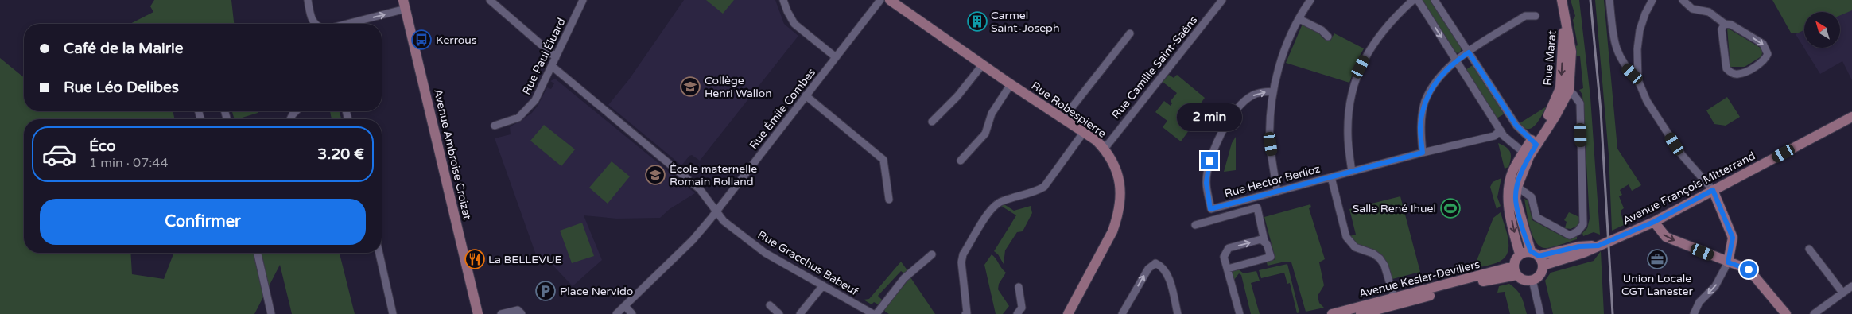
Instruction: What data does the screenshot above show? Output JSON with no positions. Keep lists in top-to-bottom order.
{
  "streets": {
    "main road": [
      "Rue Marat",
      "Rue Robespierre",
      "Avenue Ambroise Croizat",
      "Avenue François Mitterrand",
      "Avenue Kesler-Devillers"
    ],
    "street": [
      "Rue Paul Éluard",
      "Rue Camille Saint-Saëns",
      "Rue Émile Combes",
      "Rue Hector Berlioz",
      "Rue Gracchus Babeuf"
    ]
  },
  "crossings": [
    ["Rue Paul Éluard", "Rue Gracchus Babeuf"],
    ["Rue Marat", "Avenue François Mitterrand"],
    ["Rue Marat", "Avenue Kesler-Devillers"],
    ["Rue Camille Saint-Saëns", "Rue Robespierre"],
    ["Rue Émile Combes", "Rue Gracchus Babeuf"],
    ["Avenue François Mitterrand", "Avenue Kesler-Devillers"]
  ],
  "places": {
    "building": ["Carmel Saint-Joseph"],
    "bus stop": ["Kerrous"],
    "school or university": ["Collège Henri Wallon", "École maternelle Romain Rolland"],
    "sports": ["Salle René Ihuel"],
    "restaurant": ["La BELLEVUE"],
    "office": ["Union Locale CGT Lanester"],
    "parking": ["Place Nervido"]
  },
  "north": "top left",
  "page": {
    "banner": ["Café de la Mairie", "Rue Léo Delibes"],
    "bubble": "2 min",
    "list": [
      {
        "name": "Éco",
        "note": "1 min · 07:44",
        "value": "3.20 €"
      }
    ],
    "buttons": "Confirmer"
  }
}
